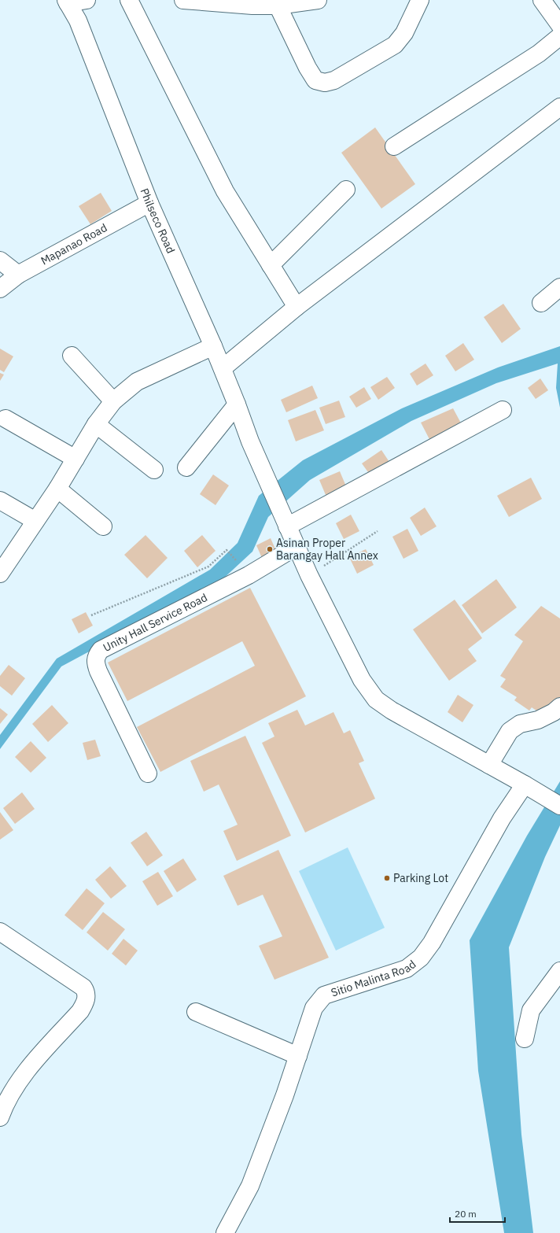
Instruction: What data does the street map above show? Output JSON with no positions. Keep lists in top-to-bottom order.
{
  "streets": {
    "street": [
      "Philseco Road",
      "Mapanao Road",
      "Unity Hall Service Road",
      "Sitio Malinta Road"
    ]
  },
  "crossings": [
    ["Philseco Road", "Mapanao Road"],
    ["Philseco Road", "Unity Hall Service Road"],
    ["Philseco Road", "Sitio Malinta Road"]
  ],
  "places": ["Asinan Proper Barangay Hall Annex", "Parking Lot"],
  "scale_bar": "20 m"
}
